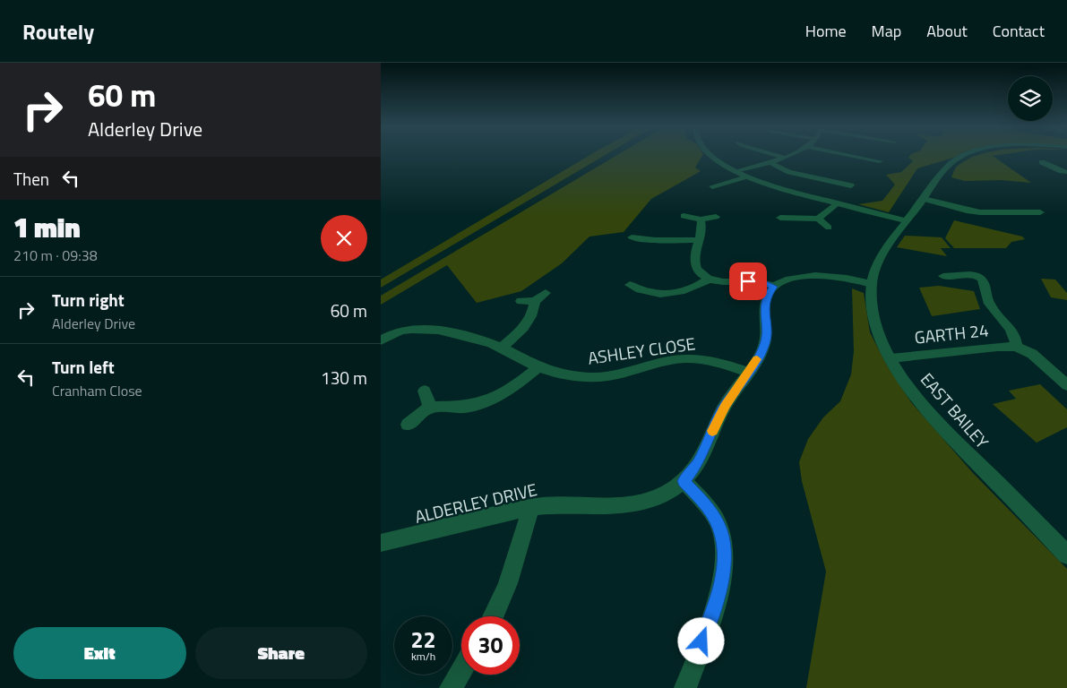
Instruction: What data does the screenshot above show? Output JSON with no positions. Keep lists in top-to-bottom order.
{
  "streets": {
    "street": [
      "GARTH 24",
      "ASHLEY CLOSE",
      "EAST BAILEY",
      "ALDERLEY DRIVE"
    ]
  },
  "crossings": [
    ["GARTH 24", "EAST BAILEY"],
    ["ASHLEY CLOSE", "ALDERLEY DRIVE"]
  ],
  "page": {
    "header": "Routely",
    "nav": [
      "Home",
      "Map",
      "About",
      "Contact"
    ],
    "turn": ["60 m", "Alderley Drive"],
    "then": "Then",
    "heading": ["1 min", "210 m · 09:38"],
    "list": [
      {
        "name": "Turn right",
        "note": "Alderley Drive",
        "value": "60 m"
      },
      {
        "name": "Turn left",
        "note": "Cranham Close",
        "value": "130 m"
      }
    ],
    "speed": "22 km/h",
    "limit": "30",
    "buttons": ["Exit", "Share"]
  }
}
